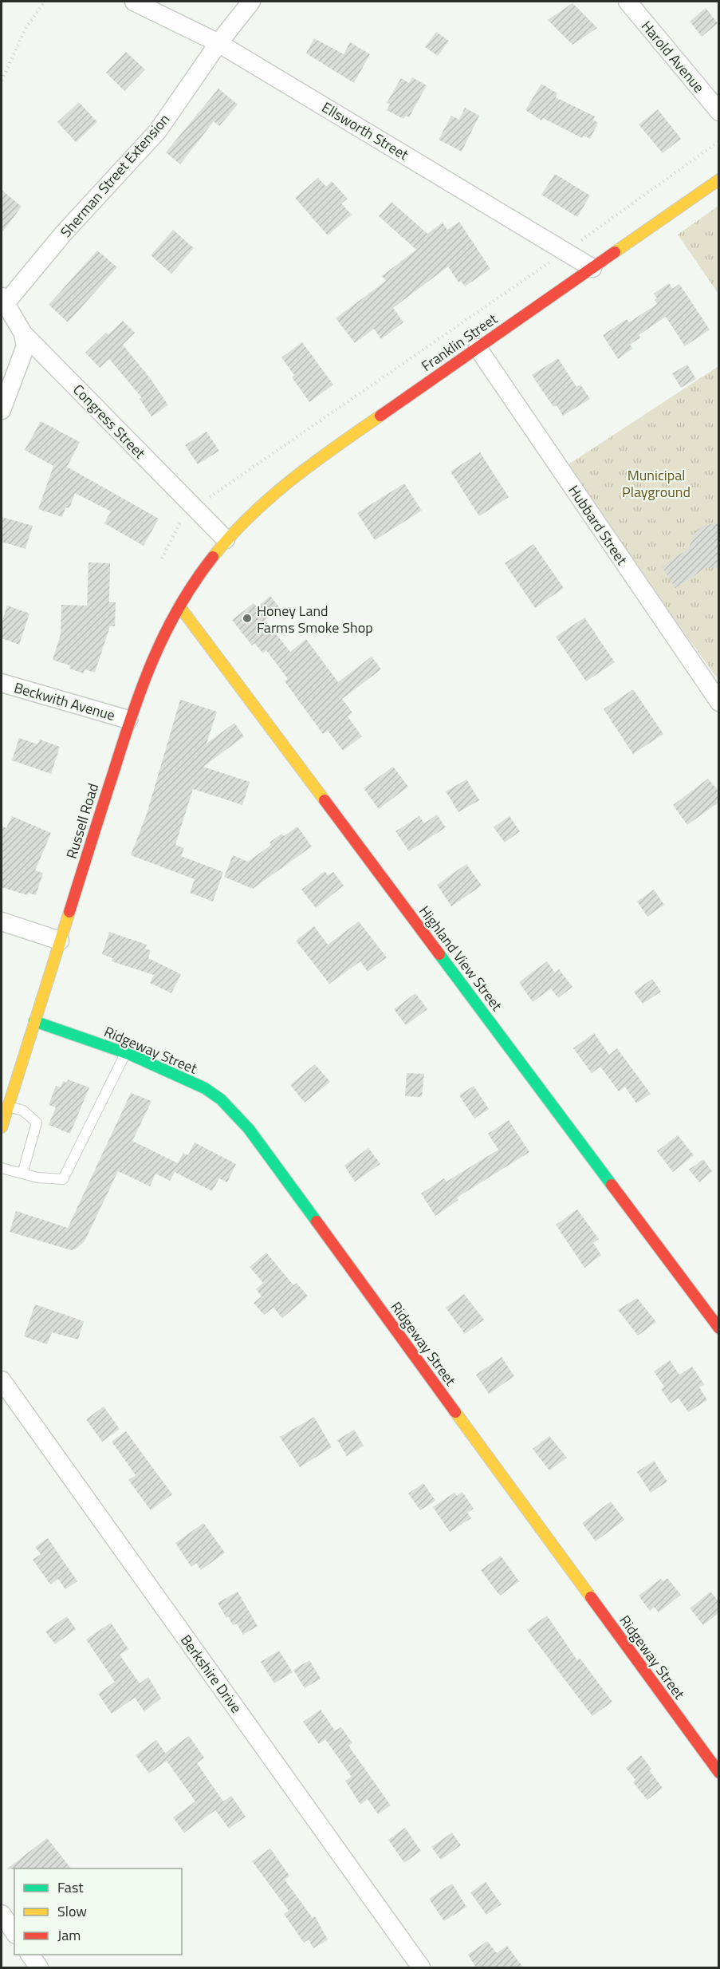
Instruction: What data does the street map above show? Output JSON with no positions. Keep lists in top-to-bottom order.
{
  "streets": {
    "street": [
      "Harold Avenue",
      "Ellsworth Street",
      "Sherman Street Extension",
      "Franklin Street",
      "Congress Street",
      "Hubbard Street",
      "Beckwith Avenue",
      "Russell Road",
      "Highland View Street",
      "Ridgeway Street",
      "Berkshire Drive"
    ]
  },
  "crossings": [
    ["Ellsworth Street", "Sherman Street Extension"],
    ["Ellsworth Street", "Franklin Street"],
    ["Sherman Street Extension", "Congress Street"],
    ["Franklin Street", "Congress Street"],
    ["Franklin Street", "Hubbard Street"],
    ["Franklin Street", "Russell Road"],
    ["Congress Street", "Russell Road"],
    ["Beckwith Avenue", "Russell Road"],
    ["Russell Road", "Highland View Street"],
    ["Russell Road", "Ridgeway Street"]
  ],
  "parks": ["Municipal Playground"],
  "places": ["Honey Land Farms Smoke Shop"],
  "legend": ["Fast", "Slow", "Jam"]
}
